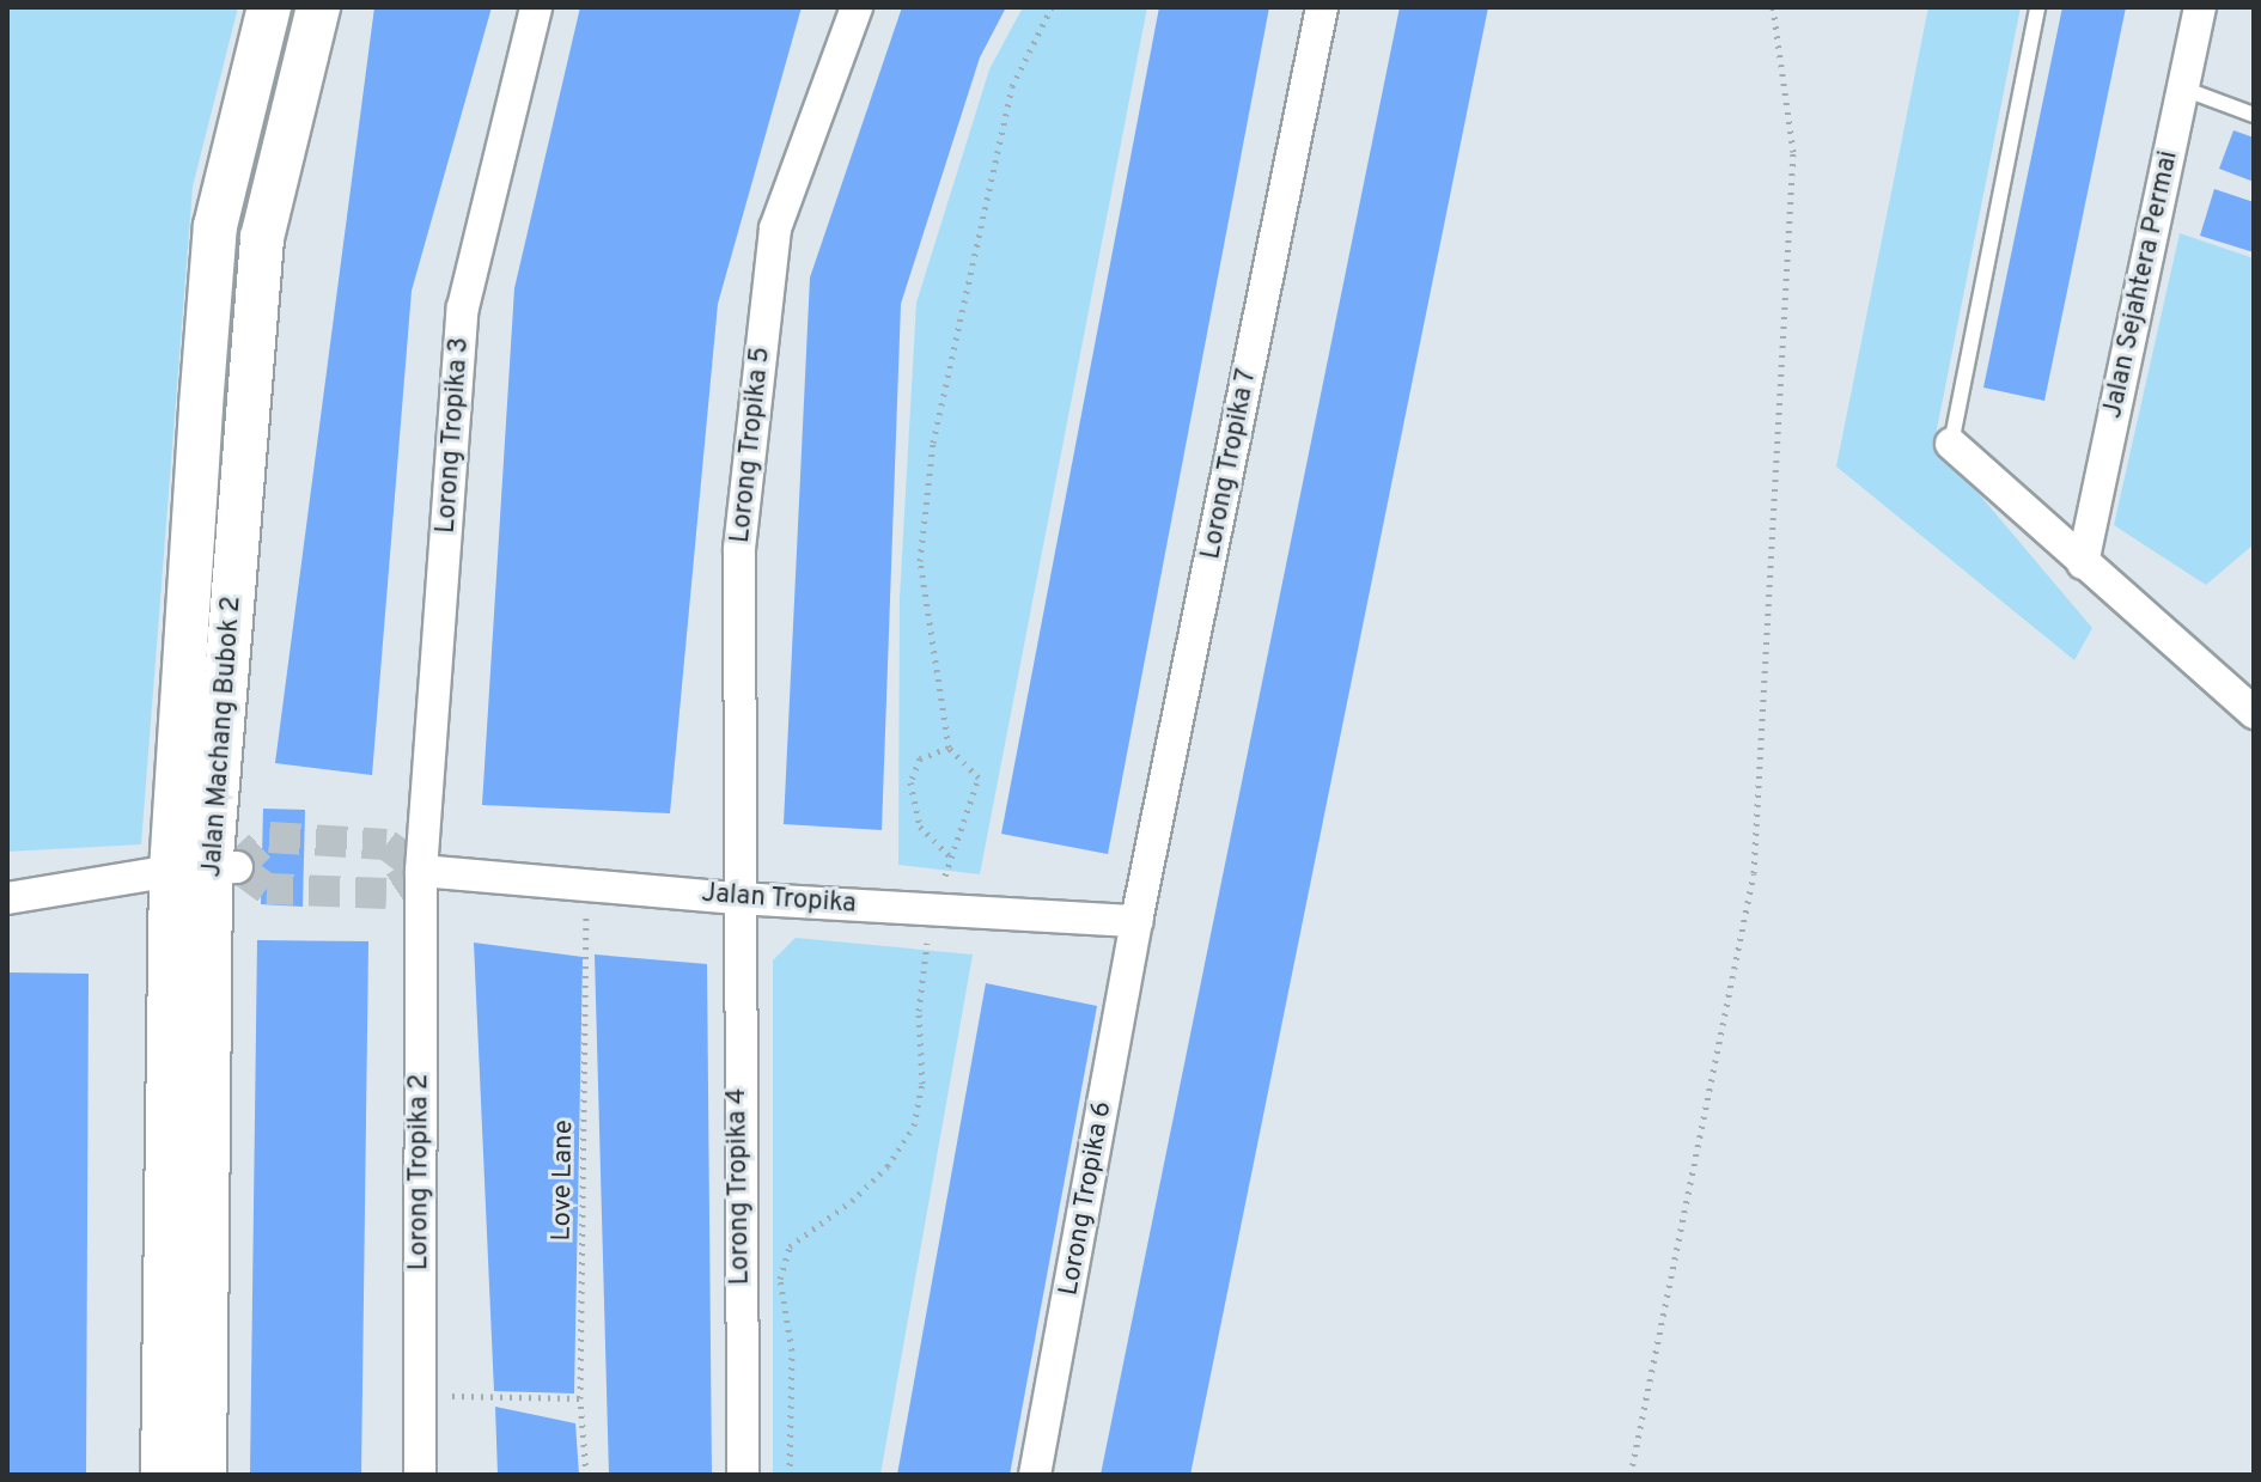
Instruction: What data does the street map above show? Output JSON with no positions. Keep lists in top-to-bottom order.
{
  "streets": {
    "street": [
      "Jalan Sejahtera Permai",
      "Lorong Tropika 3",
      "Lorong Tropika 5",
      "Lorong Tropika 7",
      "Jalan Machang Bubok 2",
      "Jalan Tropika",
      "Lorong Tropika 2",
      "Lorong Tropika 4",
      "Lorong Tropika 6"
    ],
    "path": ["Love Lane"]
  },
  "crossings": [
    ["Lorong Tropika 3", "Jalan Tropika"],
    ["Lorong Tropika 3", "Lorong Tropika 2"],
    ["Lorong Tropika 5", "Jalan Tropika"],
    ["Lorong Tropika 5", "Lorong Tropika 4"],
    ["Lorong Tropika 7", "Jalan Tropika"],
    ["Lorong Tropika 7", "Lorong Tropika 6"],
    ["Jalan Tropika", "Lorong Tropika 2"],
    ["Jalan Tropika", "Love Lane"],
    ["Jalan Tropika", "Lorong Tropika 4"],
    ["Jalan Tropika", "Lorong Tropika 6"]
  ]
}
